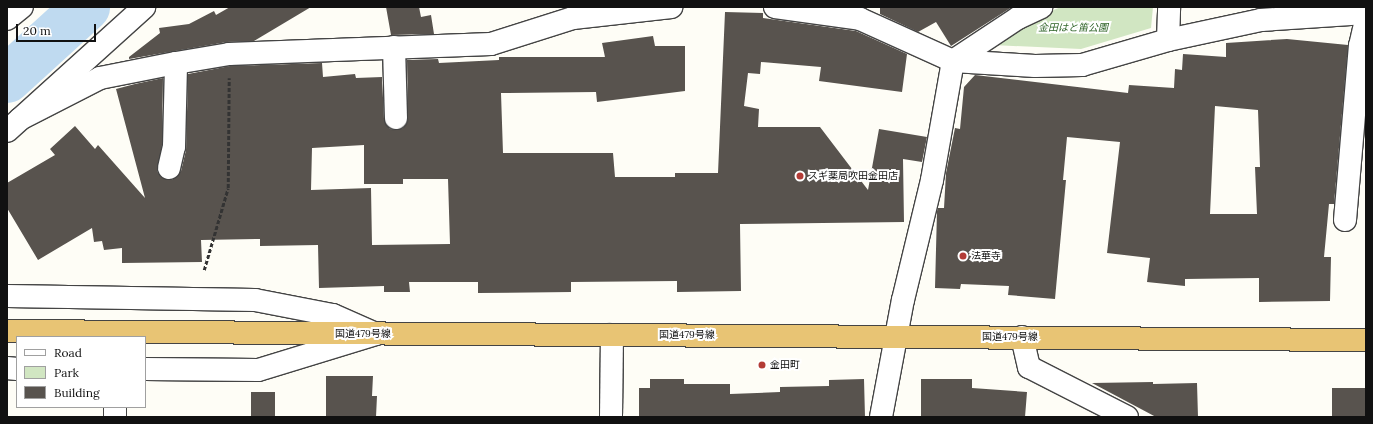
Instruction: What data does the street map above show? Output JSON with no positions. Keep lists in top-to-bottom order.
{
  "streets": {
    "highway": ["国道479号線"]
  },
  "parks": ["金田はと笛公園"],
  "places": ["スギ薬局吹田金田店", "法華寺", "金田町"],
  "legend": ["Road", "Park", "Building"],
  "scale_bar": "20 m"
}
